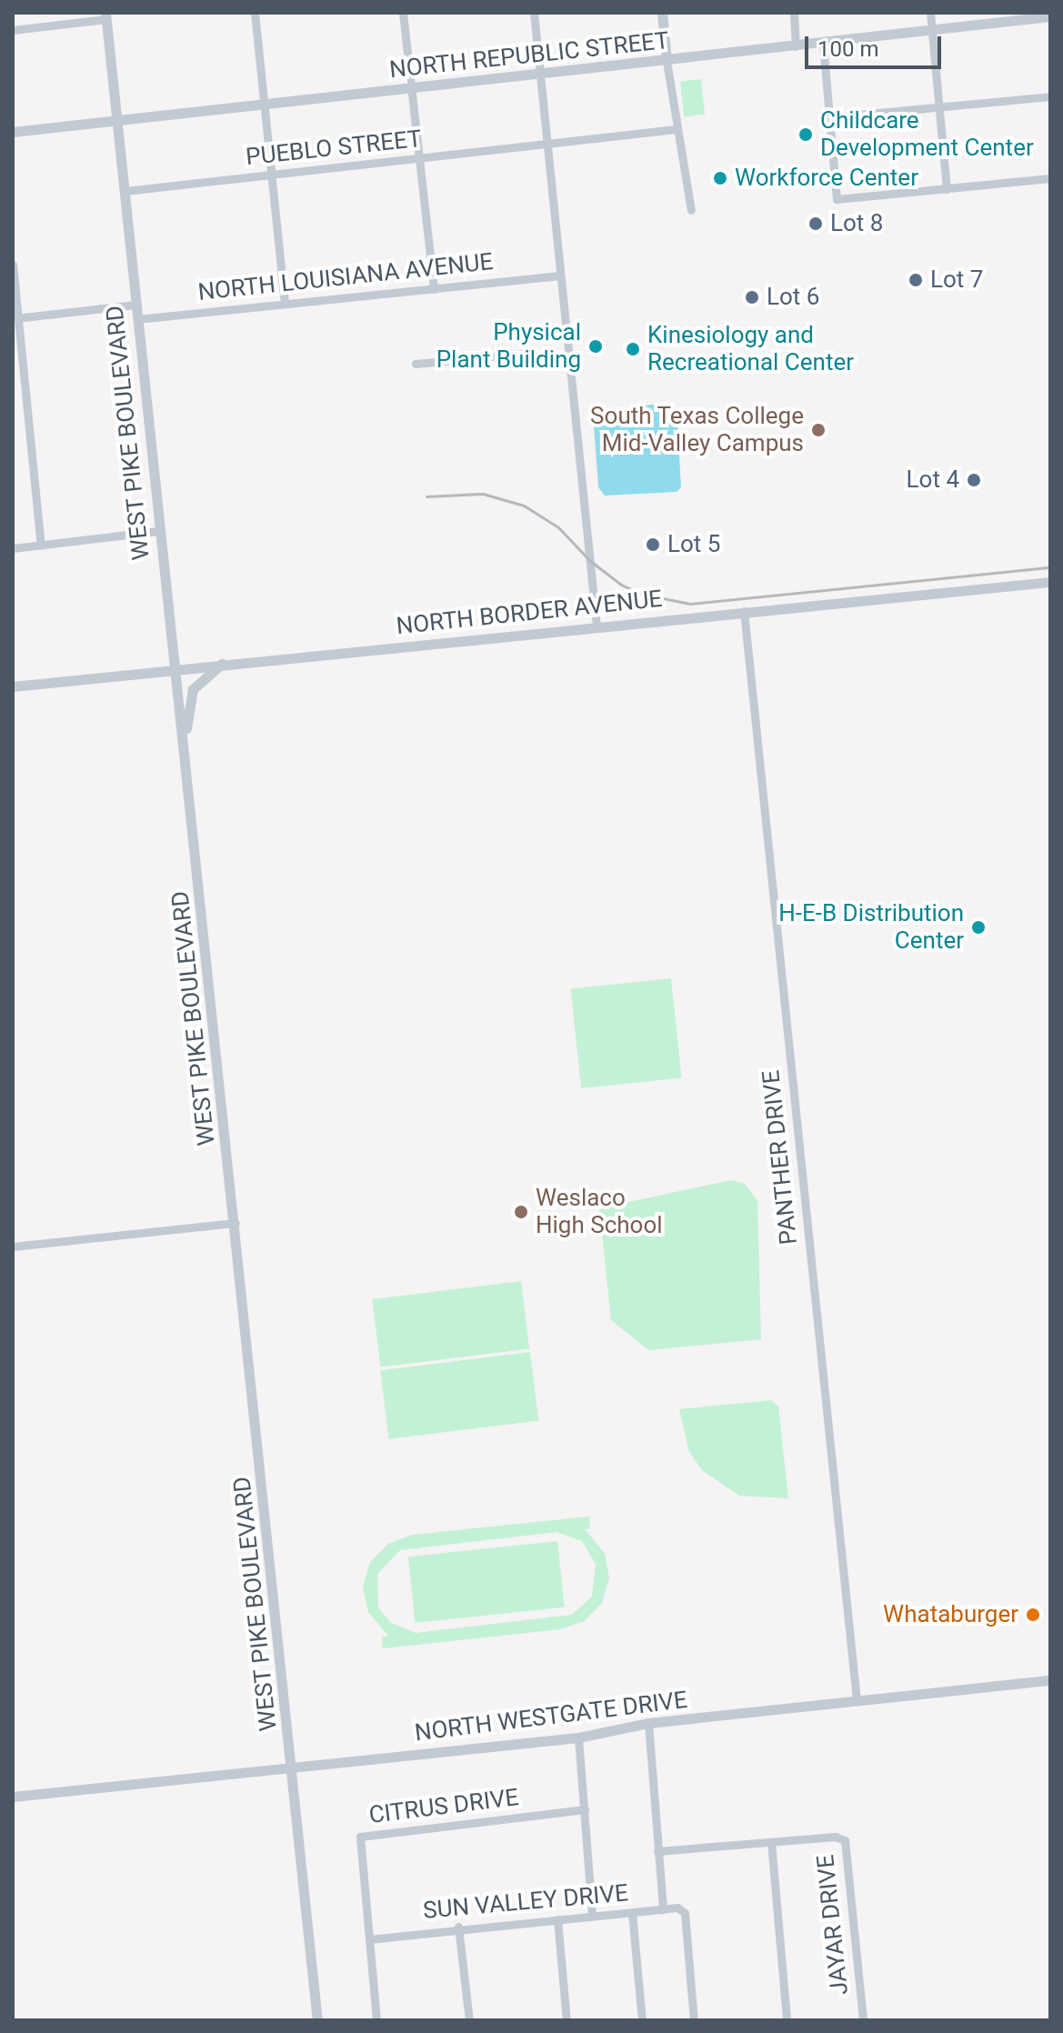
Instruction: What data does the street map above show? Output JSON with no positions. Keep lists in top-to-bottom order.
{
  "streets": {
    "street": [
      "NORTH REPUBLIC STREET",
      "PUEBLO STREET",
      "NORTH LOUISIANA AVENUE",
      "WEST PIKE BOULEVARD",
      "NORTH BORDER AVENUE",
      "PANTHER DRIVE",
      "NORTH WESTGATE DRIVE",
      "CITRUS DRIVE",
      "SUN VALLEY DRIVE",
      "JAYAR DRIVE"
    ]
  },
  "crossings": [
    ["NORTH REPUBLIC STREET", "WEST PIKE BOULEVARD"],
    ["PUEBLO STREET", "WEST PIKE BOULEVARD"],
    ["NORTH LOUISIANA AVENUE", "WEST PIKE BOULEVARD"],
    ["WEST PIKE BOULEVARD", "NORTH BORDER AVENUE"],
    ["WEST PIKE BOULEVARD", "NORTH WESTGATE DRIVE"],
    ["NORTH BORDER AVENUE", "PANTHER DRIVE"],
    ["PANTHER DRIVE", "NORTH WESTGATE DRIVE"],
    ["CITRUS DRIVE", "SUN VALLEY DRIVE"]
  ],
  "places": [
    "Childcare Development Center",
    "Workforce Center",
    "Lot 8",
    "Lot 7",
    "Lot 6",
    "Physical Plant Building",
    "Kinesiology and Recreational Center",
    "South Texas College Mid-Valley Campus",
    "Lot 4",
    "Lot 5",
    "H-E-B Distribution Center",
    "Weslaco High School",
    "Whataburger"
  ],
  "scale_bar": "100 m"
}
